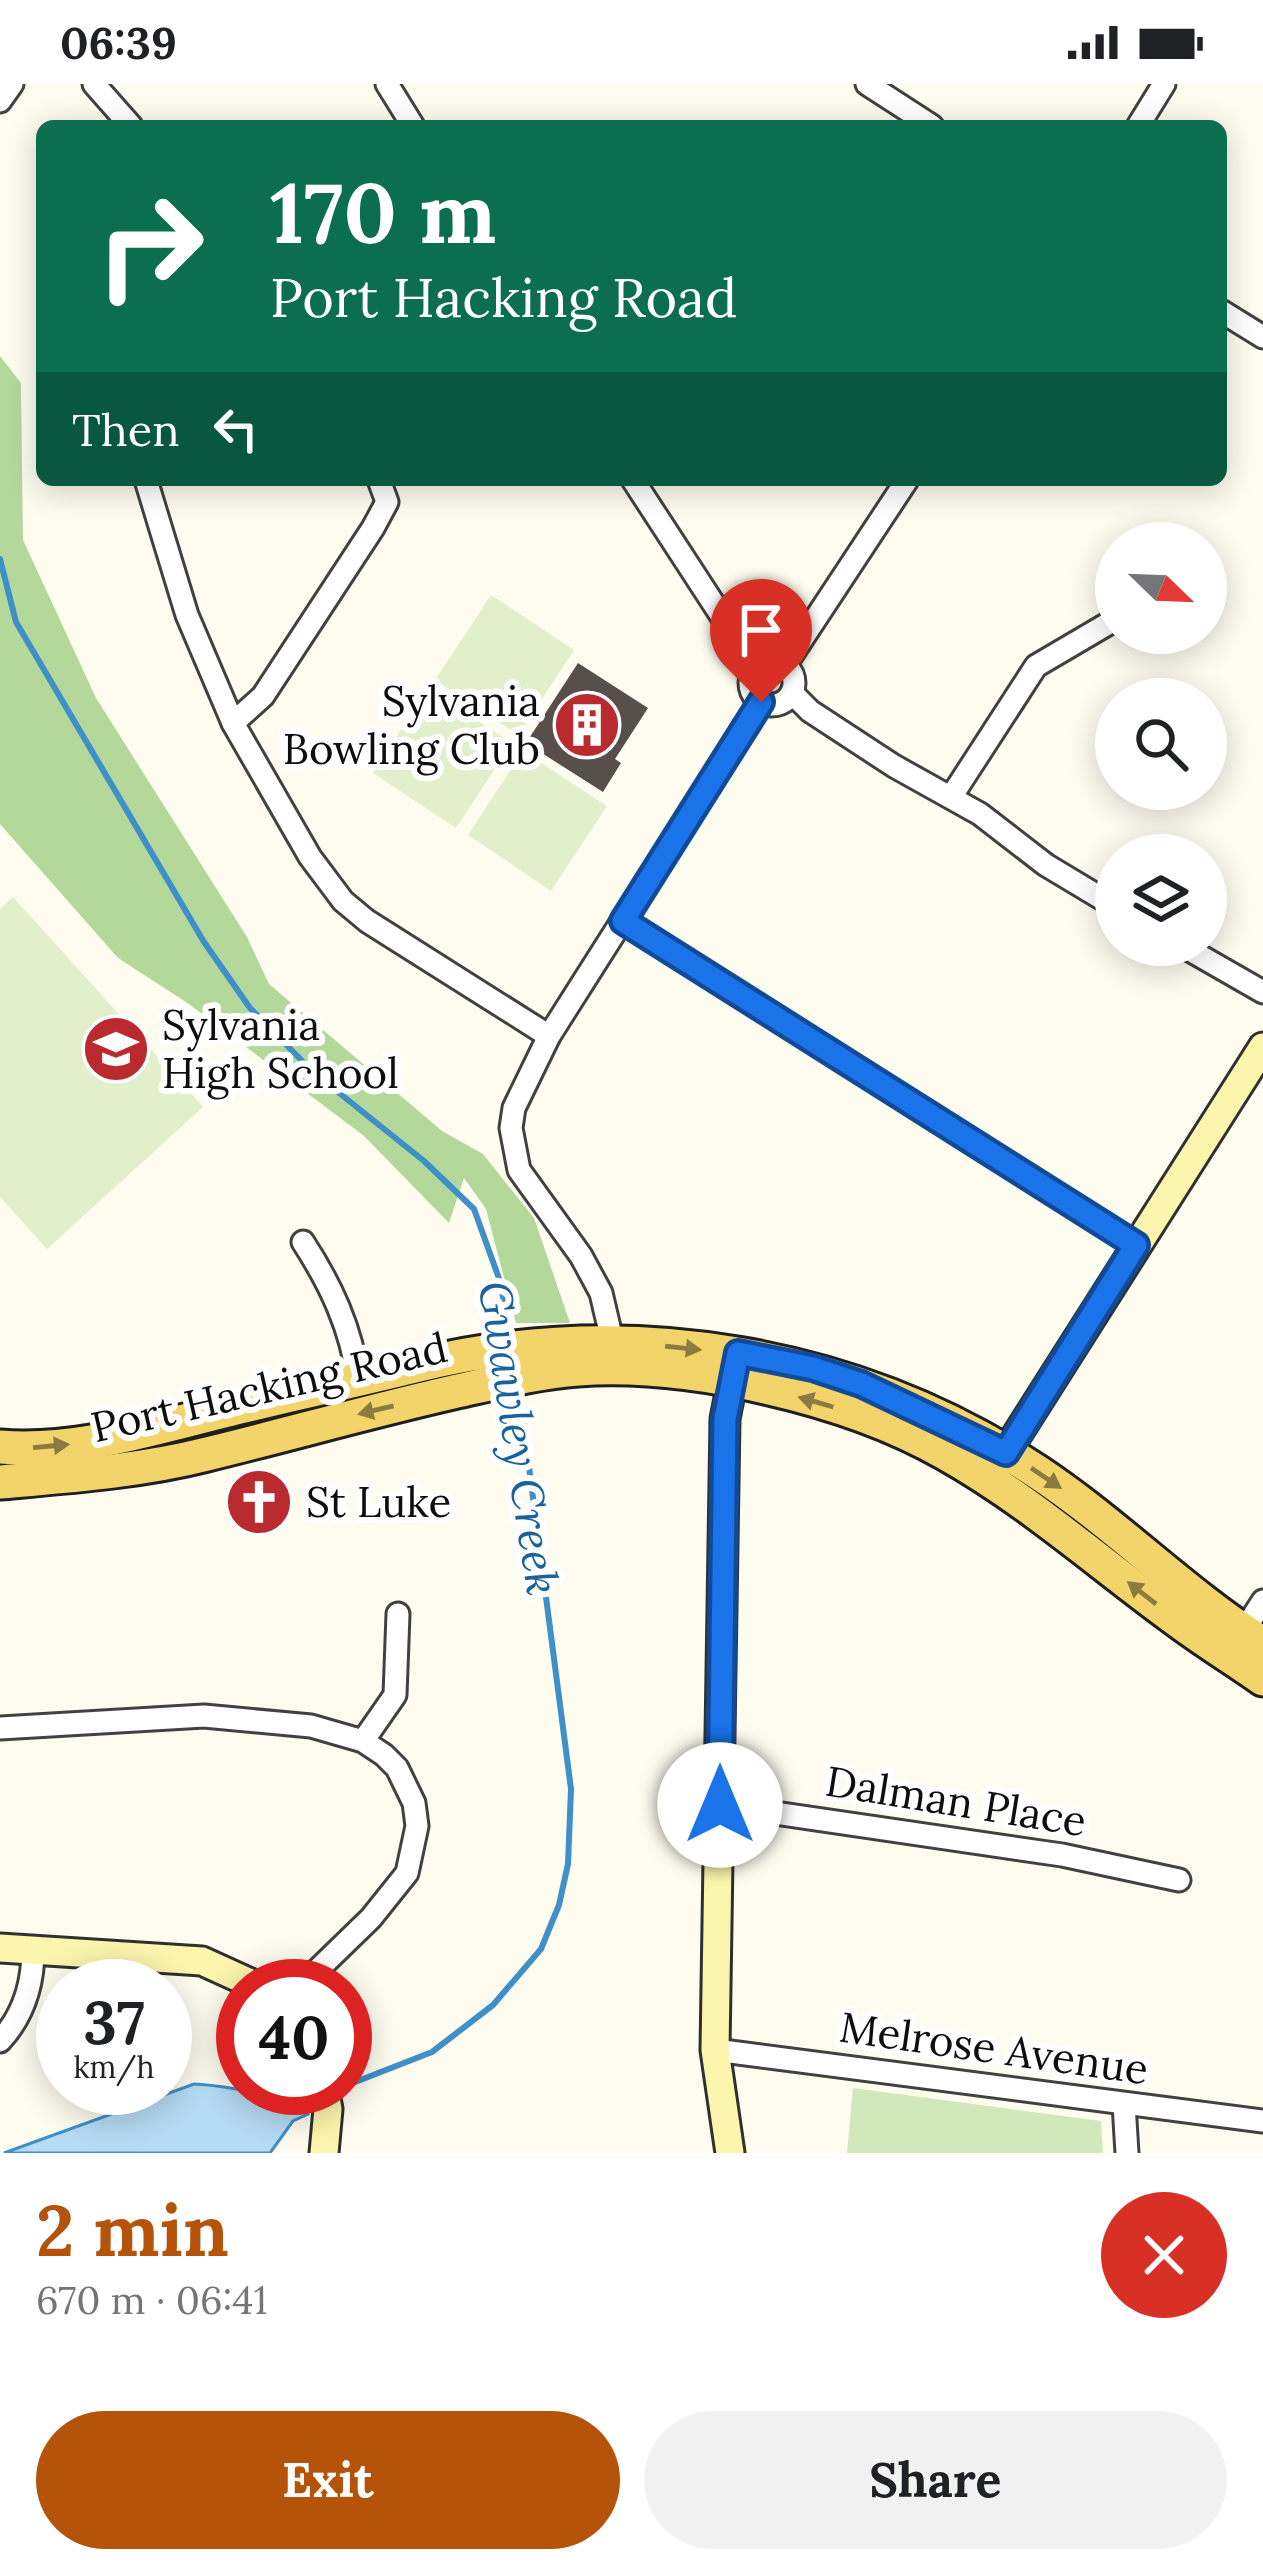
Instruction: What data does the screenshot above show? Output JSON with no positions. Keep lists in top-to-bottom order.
{
  "streets": {
    "main road": ["Port Hacking Road"],
    "street": ["Dalman Place", "Melrose Avenue"]
  },
  "water": ["Gwawley Creek"],
  "places": {
    "building": ["Sylvania Bowling Club"],
    "school or university": ["Sylvania High School"],
    "church": ["St Luke"]
  },
  "north": "bottom right",
  "page": {
    "status": "06:39",
    "turn": ["170 m", "Port Hacking Road"],
    "then": "Then",
    "speed": "37 km/h",
    "limit": "40",
    "heading": ["2 min", "670 m · 06:41"],
    "buttons": ["Exit", "Share"]
  }
}
